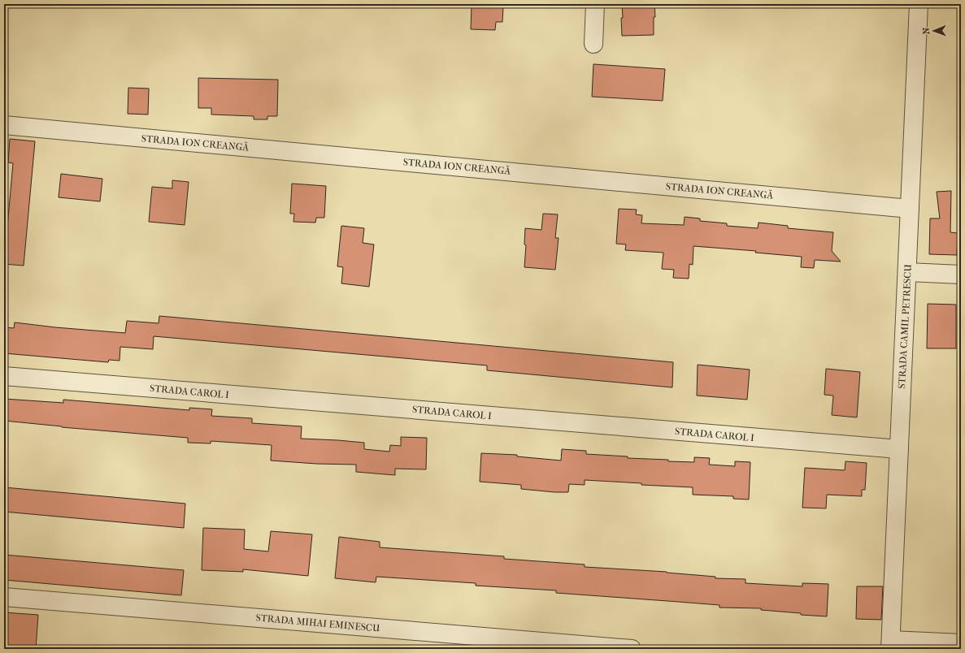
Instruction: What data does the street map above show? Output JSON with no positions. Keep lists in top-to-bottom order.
{
  "streets": {
    "street": [
      "STRADA ION CREANGĂ",
      "STRADA CAMIL PETRESCU",
      "STRADA CAROL I",
      "STRADA MIHAI EMINESCU"
    ]
  },
  "crossings": [
    ["STRADA ION CREANGĂ", "STRADA CAMIL PETRESCU"],
    ["STRADA CAMIL PETRESCU", "STRADA CAROL I"]
  ],
  "north": "left"
}
